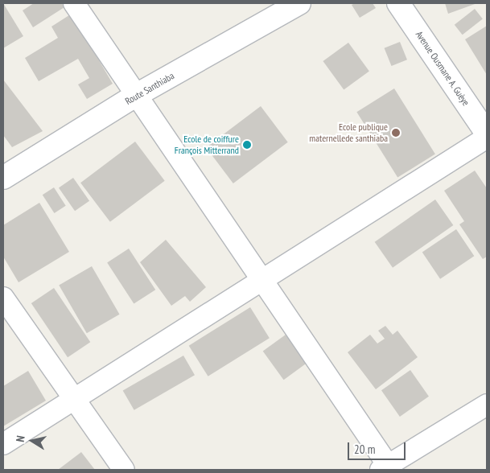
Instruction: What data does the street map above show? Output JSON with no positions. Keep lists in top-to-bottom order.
{
  "streets": {
    "street": ["Avenue Ousmane A. Guèye", "Route Santhiaba"]
  },
  "places": ["Ecole publique maternellede santhiaba", "Ecole de coiffure François Mitterrand"],
  "scale_bar": "20 m",
  "north": "left"
}
